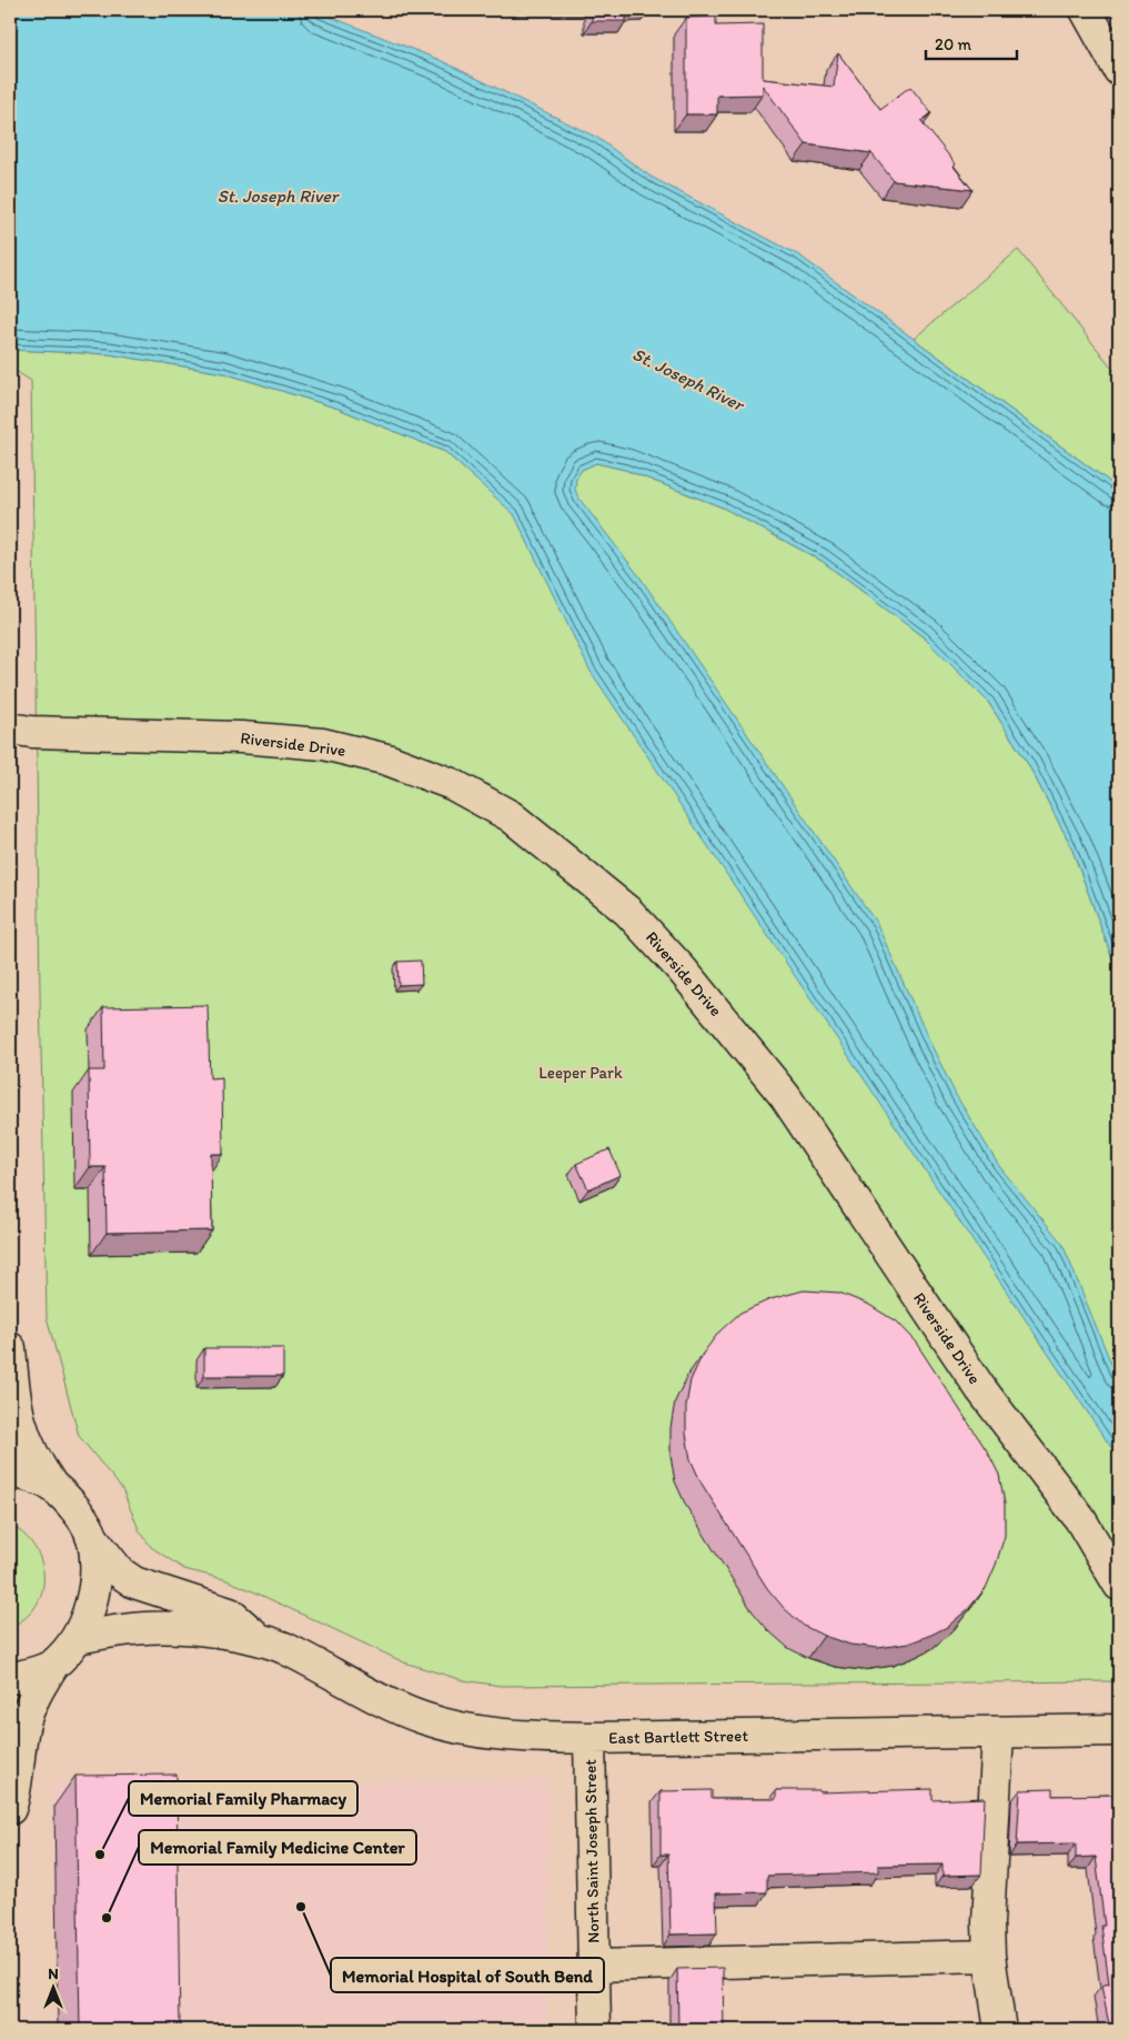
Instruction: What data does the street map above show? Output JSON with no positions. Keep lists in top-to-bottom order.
{
  "streets": {
    "street": ["Riverside Drive", "East Bartlett Street", "North Saint Joseph Street"]
  },
  "crossings": [
    ["East Bartlett Street", "North Saint Joseph Street"]
  ],
  "water": ["St. Joseph River"],
  "parks": ["Leeper Park"],
  "places": ["Memorial Family Pharmacy", "Memorial Hospital of South Bend", "Memorial Family Medicine Center"],
  "scale_bar": "20 m",
  "north": "top"
}
